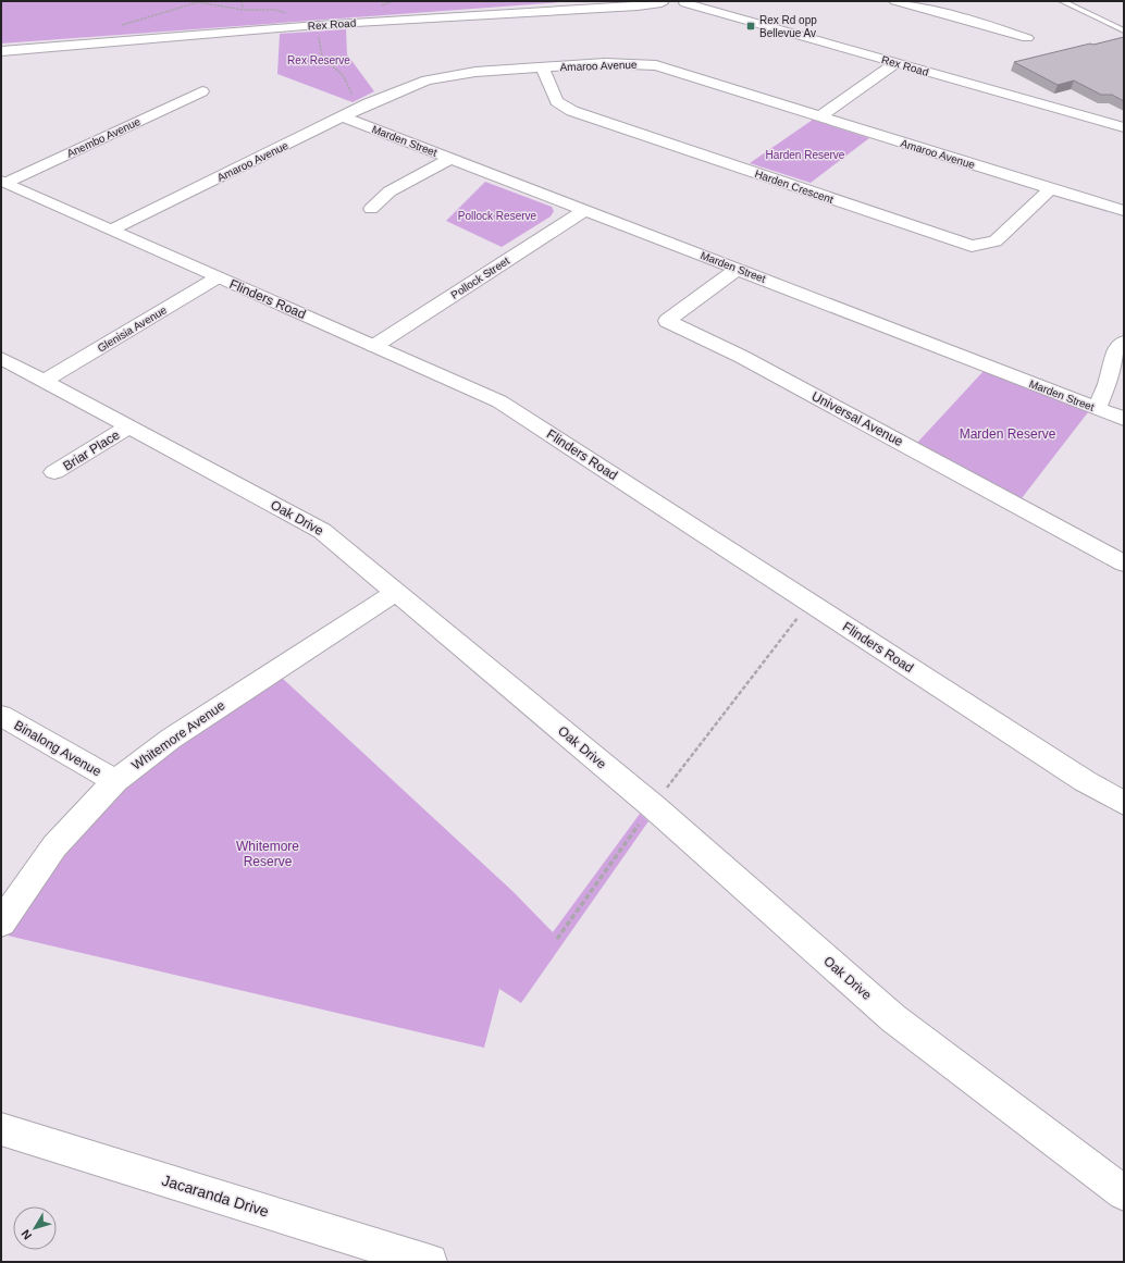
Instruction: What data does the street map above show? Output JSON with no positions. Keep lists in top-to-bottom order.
{
  "streets": {
    "street": [
      "Rex Road",
      "Amaroo Avenue",
      "Anembo Avenue",
      "Marden Street",
      "Harden Crescent",
      "Pollock Street",
      "Flinders Road",
      "Glenisia Avenue",
      "Universal Avenue",
      "Briar Place",
      "Oak Drive",
      "Whitemore Avenue",
      "Binalong Avenue",
      "Jacaranda Drive"
    ]
  },
  "crossings": [
    ["Amaroo Avenue", "Marden Street"],
    ["Amaroo Avenue", "Harden Crescent"],
    ["Amaroo Avenue", "Flinders Road"],
    ["Anembo Avenue", "Flinders Road"],
    ["Marden Street", "Pollock Street"],
    ["Marden Street", "Universal Avenue"],
    ["Pollock Street", "Flinders Road"],
    ["Flinders Road", "Glenisia Avenue"],
    ["Glenisia Avenue", "Oak Drive"],
    ["Briar Place", "Oak Drive"],
    ["Oak Drive", "Whitemore Avenue"],
    ["Whitemore Avenue", "Binalong Avenue"]
  ],
  "parks": [
    "Rex Reserve",
    "Harden Reserve",
    "Pollock Reserve",
    "Marden Reserve",
    "Whitemore Reserve"
  ],
  "places": {
    "transit": ["Rex Rd opp Bellevue Av"]
  },
  "north": "bottom left"
}
